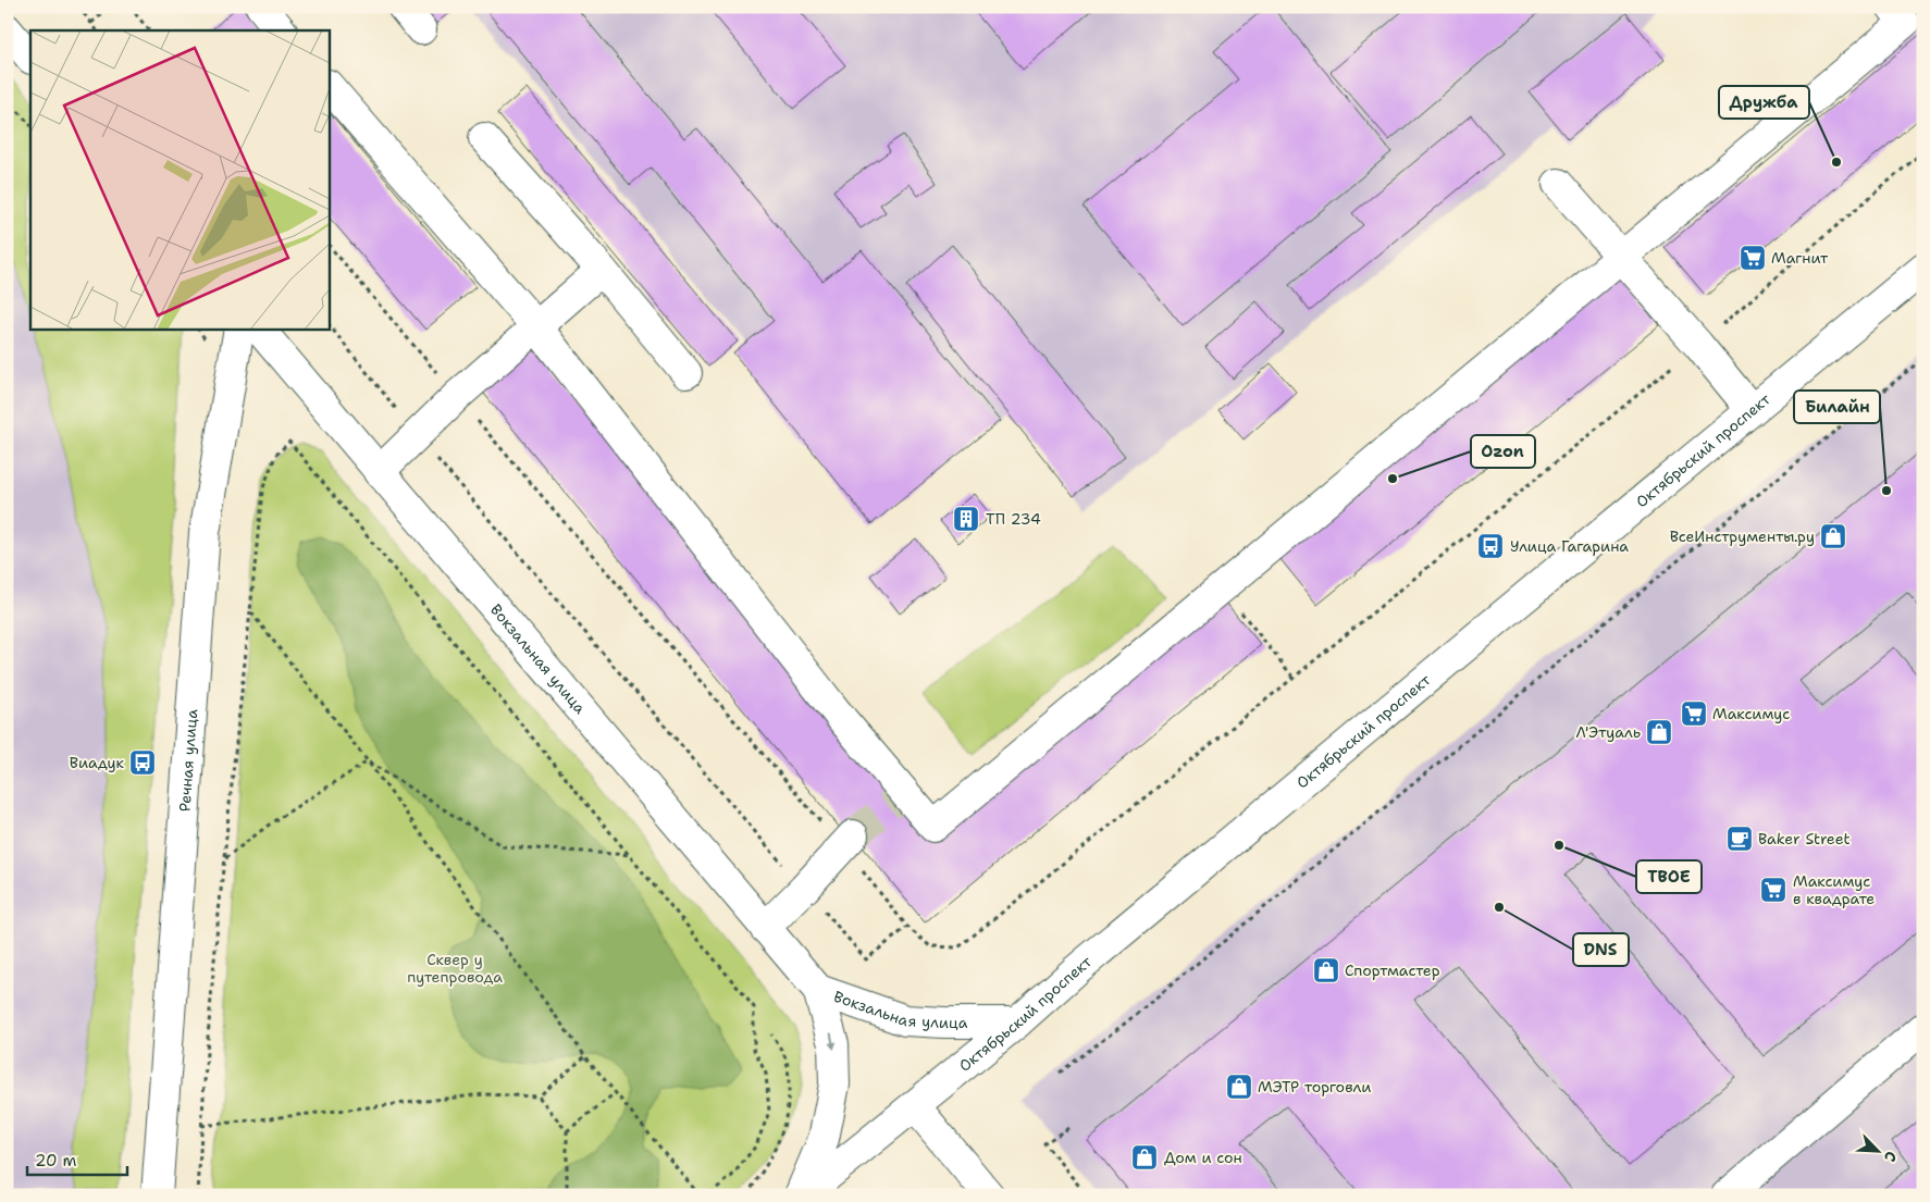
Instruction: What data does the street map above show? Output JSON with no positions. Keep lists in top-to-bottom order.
{
  "streets": {
    "main road": ["Октябрьский проспект", "Вокзальная улица", "Речная улица"]
  },
  "crossings": [
    ["Октябрьский проспект", "Вокзальная улица"]
  ],
  "parks": ["Сквер у путепровода"],
  "places": {
    "other": [
      "Дружба",
      "Ozon",
      "Билайн",
      "ТВОЕ",
      "DNS"
    ],
    "supermarket": ["Магнит", "Максимус", "Максимус в квадрате"],
    "building": ["ТП 234"],
    "shop": [
      "ВсеИнструменты.ру",
      "Л'Этуаль",
      "Спортмастер",
      "МЭТР торговли",
      "Дом и сон"
    ],
    "bus stop": ["Улица Гагарина", "Виадук"],
    "cafe": ["Baker Street"]
  },
  "scale_bar": "20 m",
  "north": "bottom right"
}
